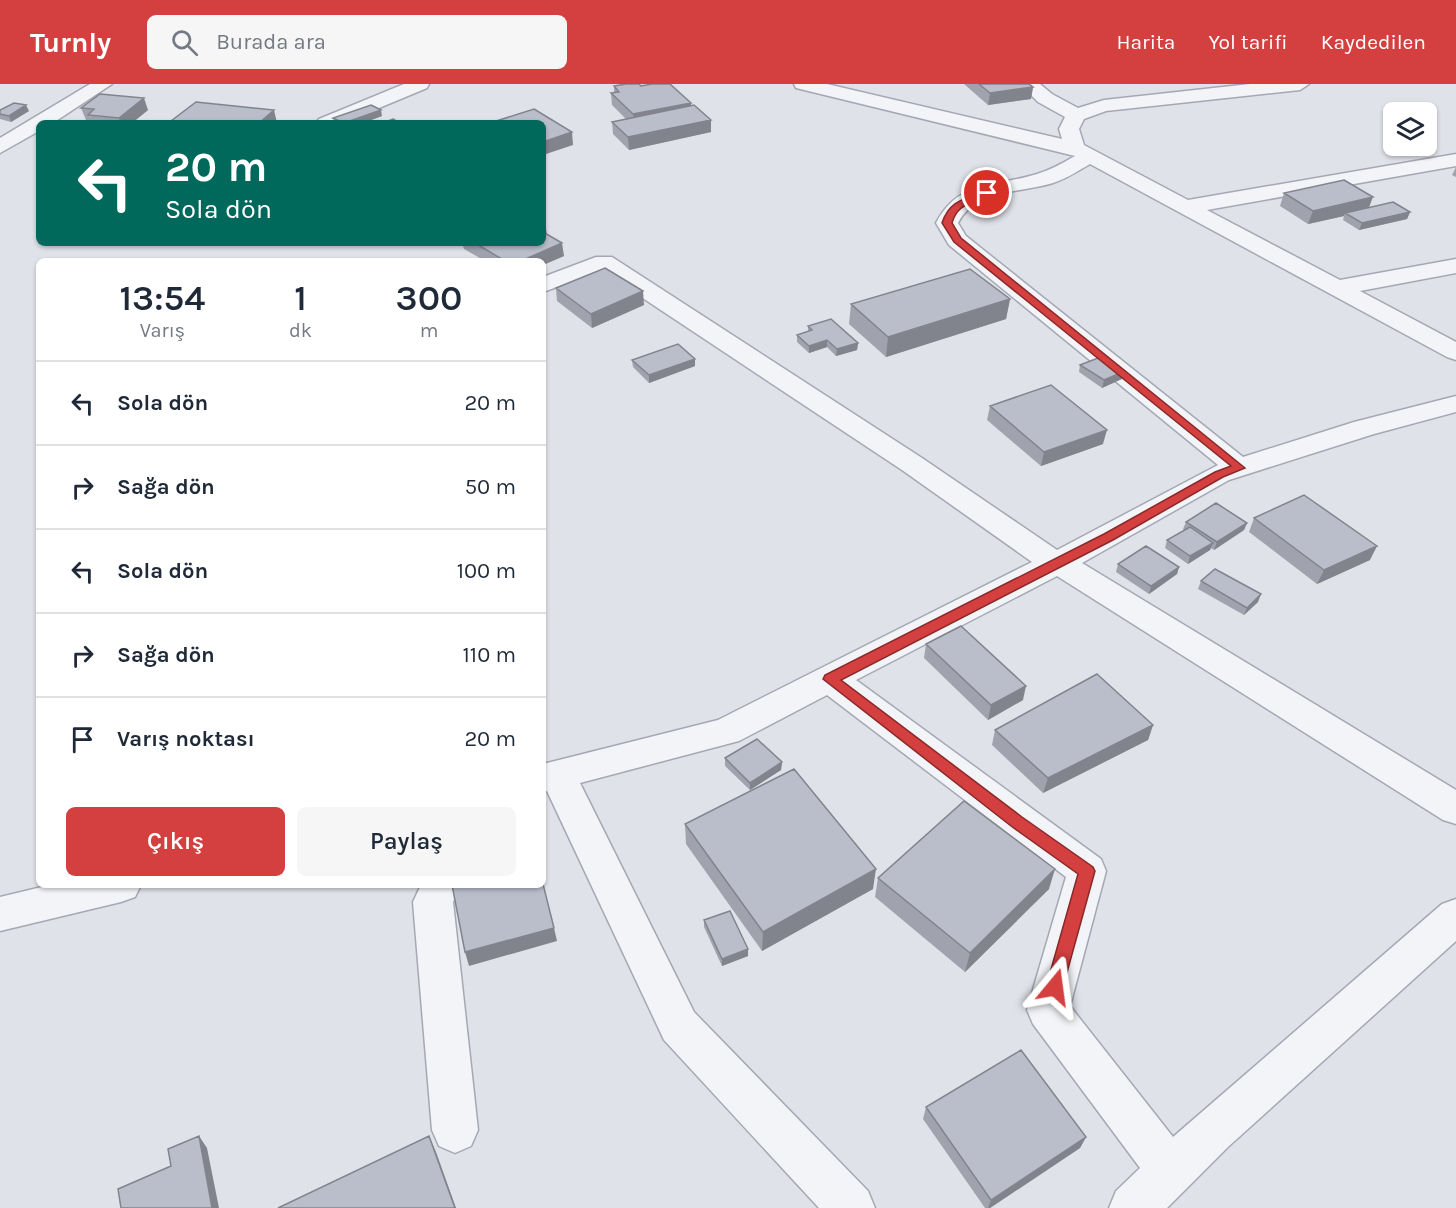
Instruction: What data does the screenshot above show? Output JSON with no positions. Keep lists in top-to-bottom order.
{
  "page": {
    "header": "Turnly",
    "search": "Burada ara",
    "nav": ["Harita", "Yol tarifi", "Kaydedilen"],
    "turn": ["20 m", "Sola dön"],
    "eta": [
      "13:54",
      "Varış",
      "1",
      "dk",
      "300",
      "m"
    ],
    "list": [
      {
        "name": "Sola dön",
        "value": "20 m"
      },
      {
        "name": "Sağa dön",
        "value": "50 m"
      },
      {
        "name": "Sola dön",
        "value": "100 m"
      },
      {
        "name": "Sağa dön",
        "value": "110 m"
      },
      {
        "name": "Varış noktası",
        "value": "20 m"
      }
    ],
    "buttons": ["Çıkış", "Paylaş"]
  }
}
